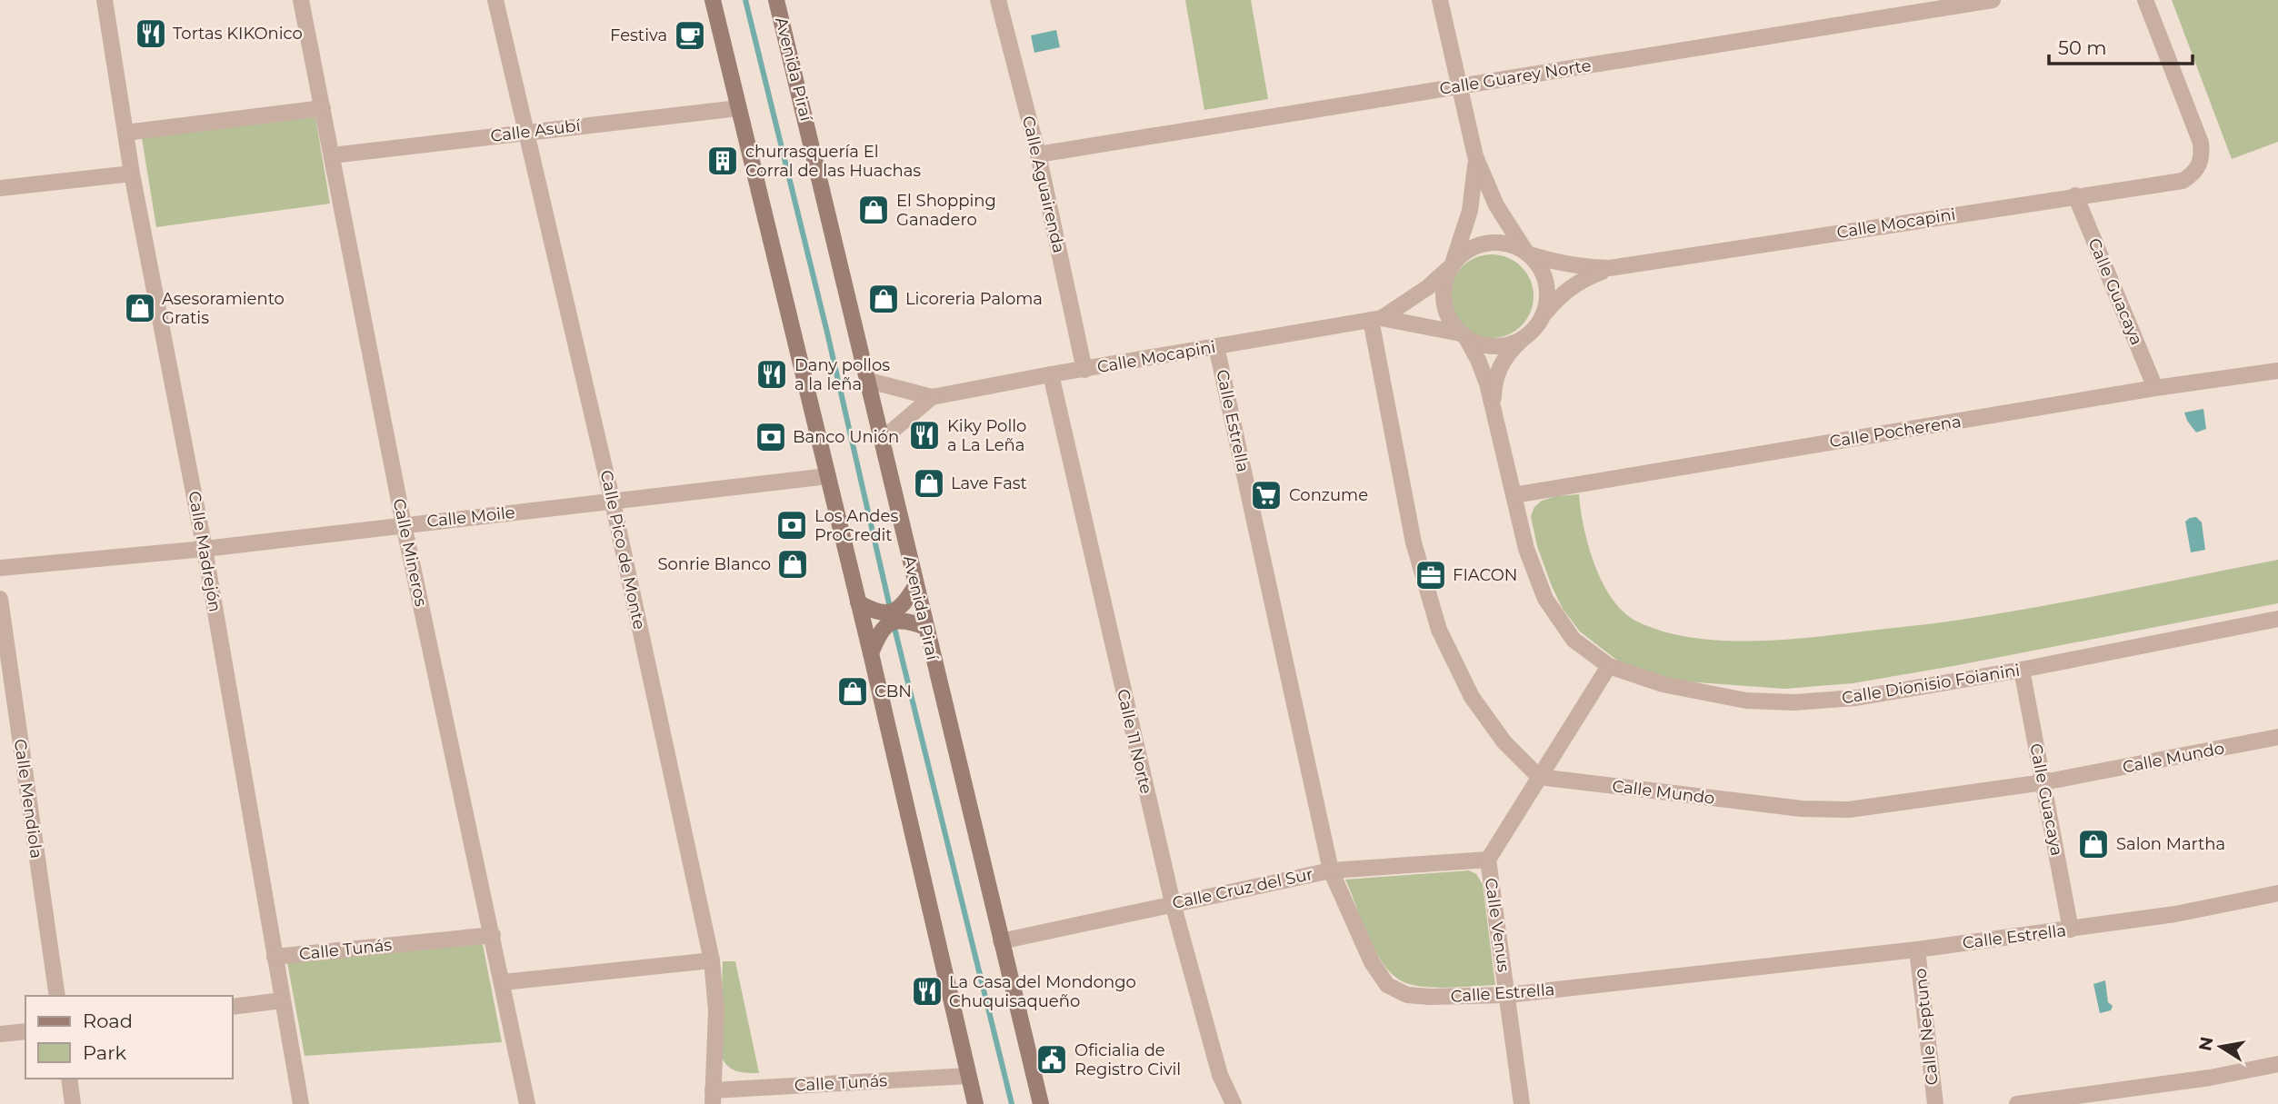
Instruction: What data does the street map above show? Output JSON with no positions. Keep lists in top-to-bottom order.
{
  "streets": {
    "main road": ["Avenida Piraí"],
    "street": [
      "Calle Guarey Norte",
      "Calle Asubí",
      "Calle Aguairenda",
      "Calle Mocapini",
      "Calle Guacaya",
      "Calle Estrella",
      "Calle Pocherena",
      "Calle Moile",
      "Calle Pico de Monte",
      "Calle Madrejón",
      "Calle Mineros",
      "Calle Dionisio Foianini",
      "Calle 11 Norte",
      "Calle Mundo",
      "Calle Mendiola",
      "Calle Cruz del Sur",
      "Calle Venus",
      "Calle Tunás",
      "Calle Neptuno"
    ]
  },
  "crossings": [
    ["Avenida Piraí", "Calle Mocapini"],
    ["Avenida Piraí", "Calle Cruz del Sur"],
    ["Calle Guarey Norte", "Calle Aguairenda"],
    ["Calle Asubí", "Calle Pico de Monte"],
    ["Calle Asubí", "Calle Mineros"],
    ["Calle Aguairenda", "Calle Mocapini"],
    ["Calle Mocapini", "Calle Guacaya"],
    ["Calle Mocapini", "Calle Estrella"],
    ["Calle Mocapini", "Calle Dionisio Foianini"],
    ["Calle Mocapini", "Calle 11 Norte"],
    ["Calle Guacaya", "Calle Estrella"],
    ["Calle Guacaya", "Calle Pocherena"],
    ["Calle Guacaya", "Calle Dionisio Foianini"],
    ["Calle Guacaya", "Calle Mundo"],
    ["Calle Estrella", "Calle Cruz del Sur"],
    ["Calle Estrella", "Calle Venus"],
    ["Calle Estrella", "Calle Neptuno"],
    ["Calle Pocherena", "Calle Dionisio Foianini"],
    ["Calle Moile", "Calle Pico de Monte"],
    ["Calle Moile", "Calle Madrejón"],
    ["Calle Moile", "Calle Mineros"],
    ["Calle Pico de Monte", "Calle Tunás"],
    ["Calle Madrejón", "Calle Tunás"],
    ["Calle Mineros", "Calle Tunás"],
    ["Calle Dionisio Foianini", "Calle Venus"],
    ["Calle 11 Norte", "Calle Cruz del Sur"],
    ["Calle Mundo", "Calle Venus"],
    ["Calle Cruz del Sur", "Calle Venus"]
  ],
  "places": {
    "restaurant": [
      "Tortas KIKOnico",
      "Dany pollos a la leña",
      "Kiky Pollo a La Leña",
      "La Casa del Mondongo Chuquisaqueño"
    ],
    "cafe": ["Festiva"],
    "building": ["churrasquería El Corral de las Huachas"],
    "shop": [
      "El Shopping Ganadero",
      "Licoreria Paloma",
      "Asesoramiento Gratis",
      "Lave Fast",
      "Sonrie Blanco",
      "CBN",
      "Salon Martha"
    ],
    "bank": ["Banco Unión", "Los Andes ProCredit"],
    "supermarket": ["Conzume"],
    "office": ["FIACON"],
    "public building": ["Oficialia de Registro Civil"]
  },
  "legend": ["Road", "Park"],
  "scale_bar": "50 m",
  "north": "left"
}
